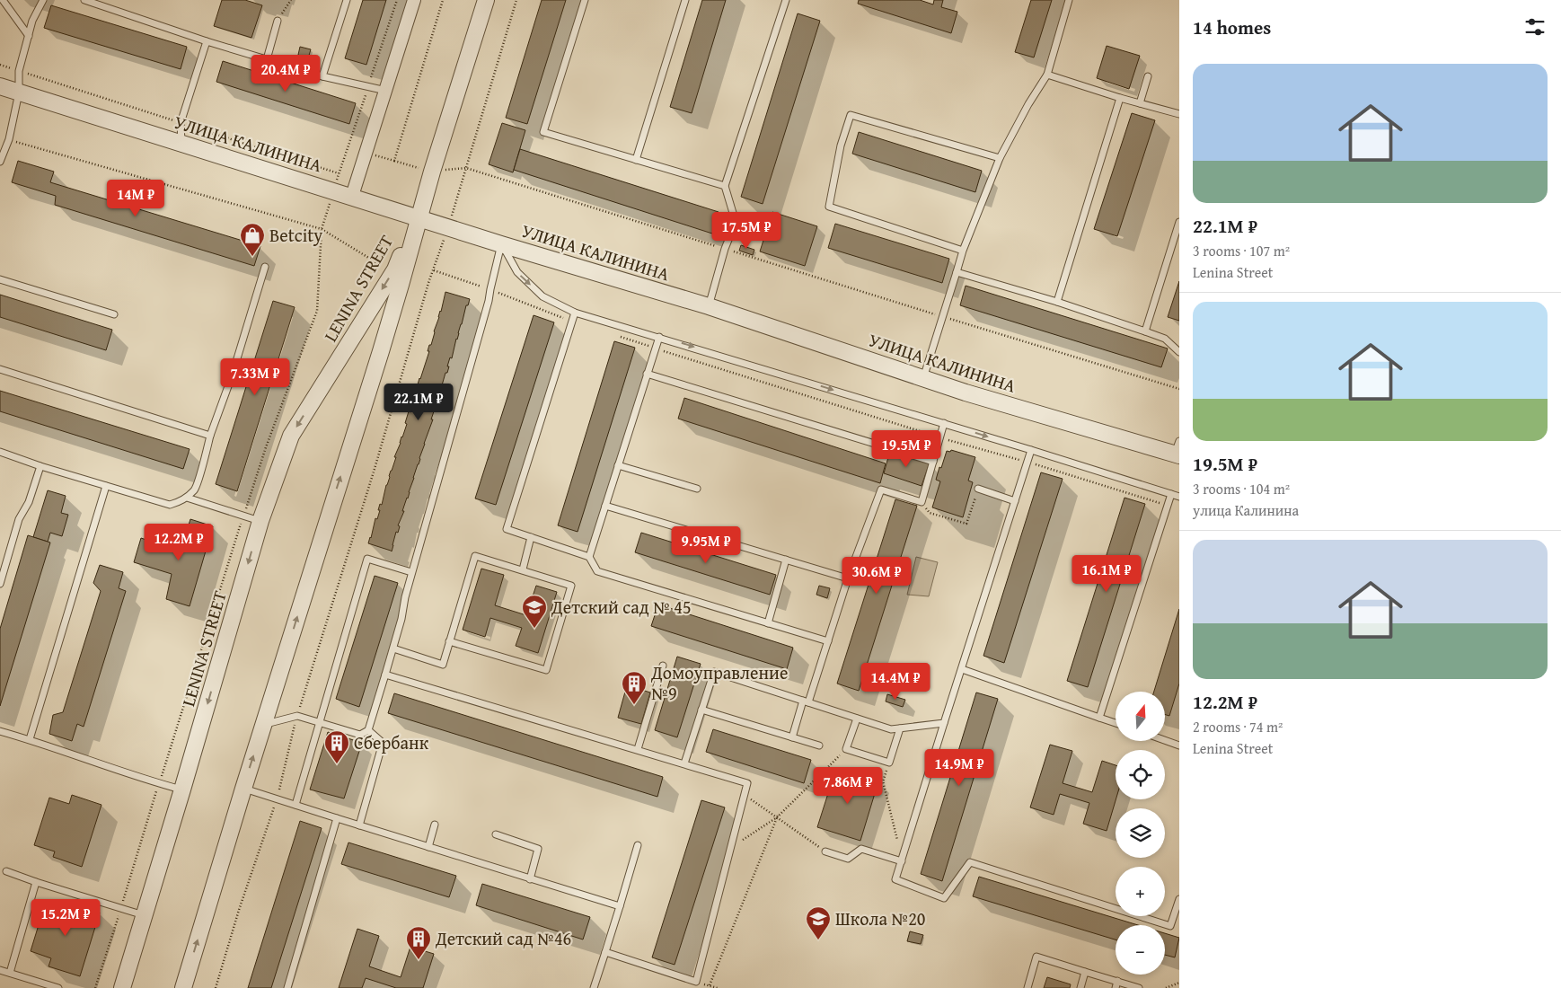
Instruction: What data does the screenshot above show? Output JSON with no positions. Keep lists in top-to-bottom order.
{
  "streets": {
    "street": ["УЛИЦА КАЛИНИНА", "LENINA STREET"]
  },
  "crossings": [
    ["УЛИЦА КАЛИНИНА", "LENINA STREET"]
  ],
  "places": {
    "shop": ["Betcity"],
    "school or university": ["Детский сад № 45", "Школа №20"],
    "building": ["Домоуправление №9", "Сбербанк", "Детский сад №46"]
  },
  "north": "top",
  "page": {
    "heading": "14 homes",
    "list": [
      {
        "name": "22.1M ₽",
        "note": "3 rooms · 107 m² · Lenina Street"
      },
      {
        "name": "19.5M ₽",
        "note": "3 rooms · 104 m² · улица Калинина"
      },
      {
        "name": "12.2M ₽",
        "note": "2 rooms · 74 m² · Lenina Street"
      }
    ],
    "price": [
      "20.4M ₽",
      "14M ₽",
      "17.5M ₽",
      "7.33M ₽",
      "22.1M ₽",
      "19.5M ₽",
      "12.2M ₽",
      "9.95M ₽",
      "16.1M ₽",
      "30.6M ₽",
      "14.4M ₽",
      "14.9M ₽",
      "7.86M ₽",
      "15.2M ₽"
    ],
    "map_buttons": ["+", "−"]
  }
}
